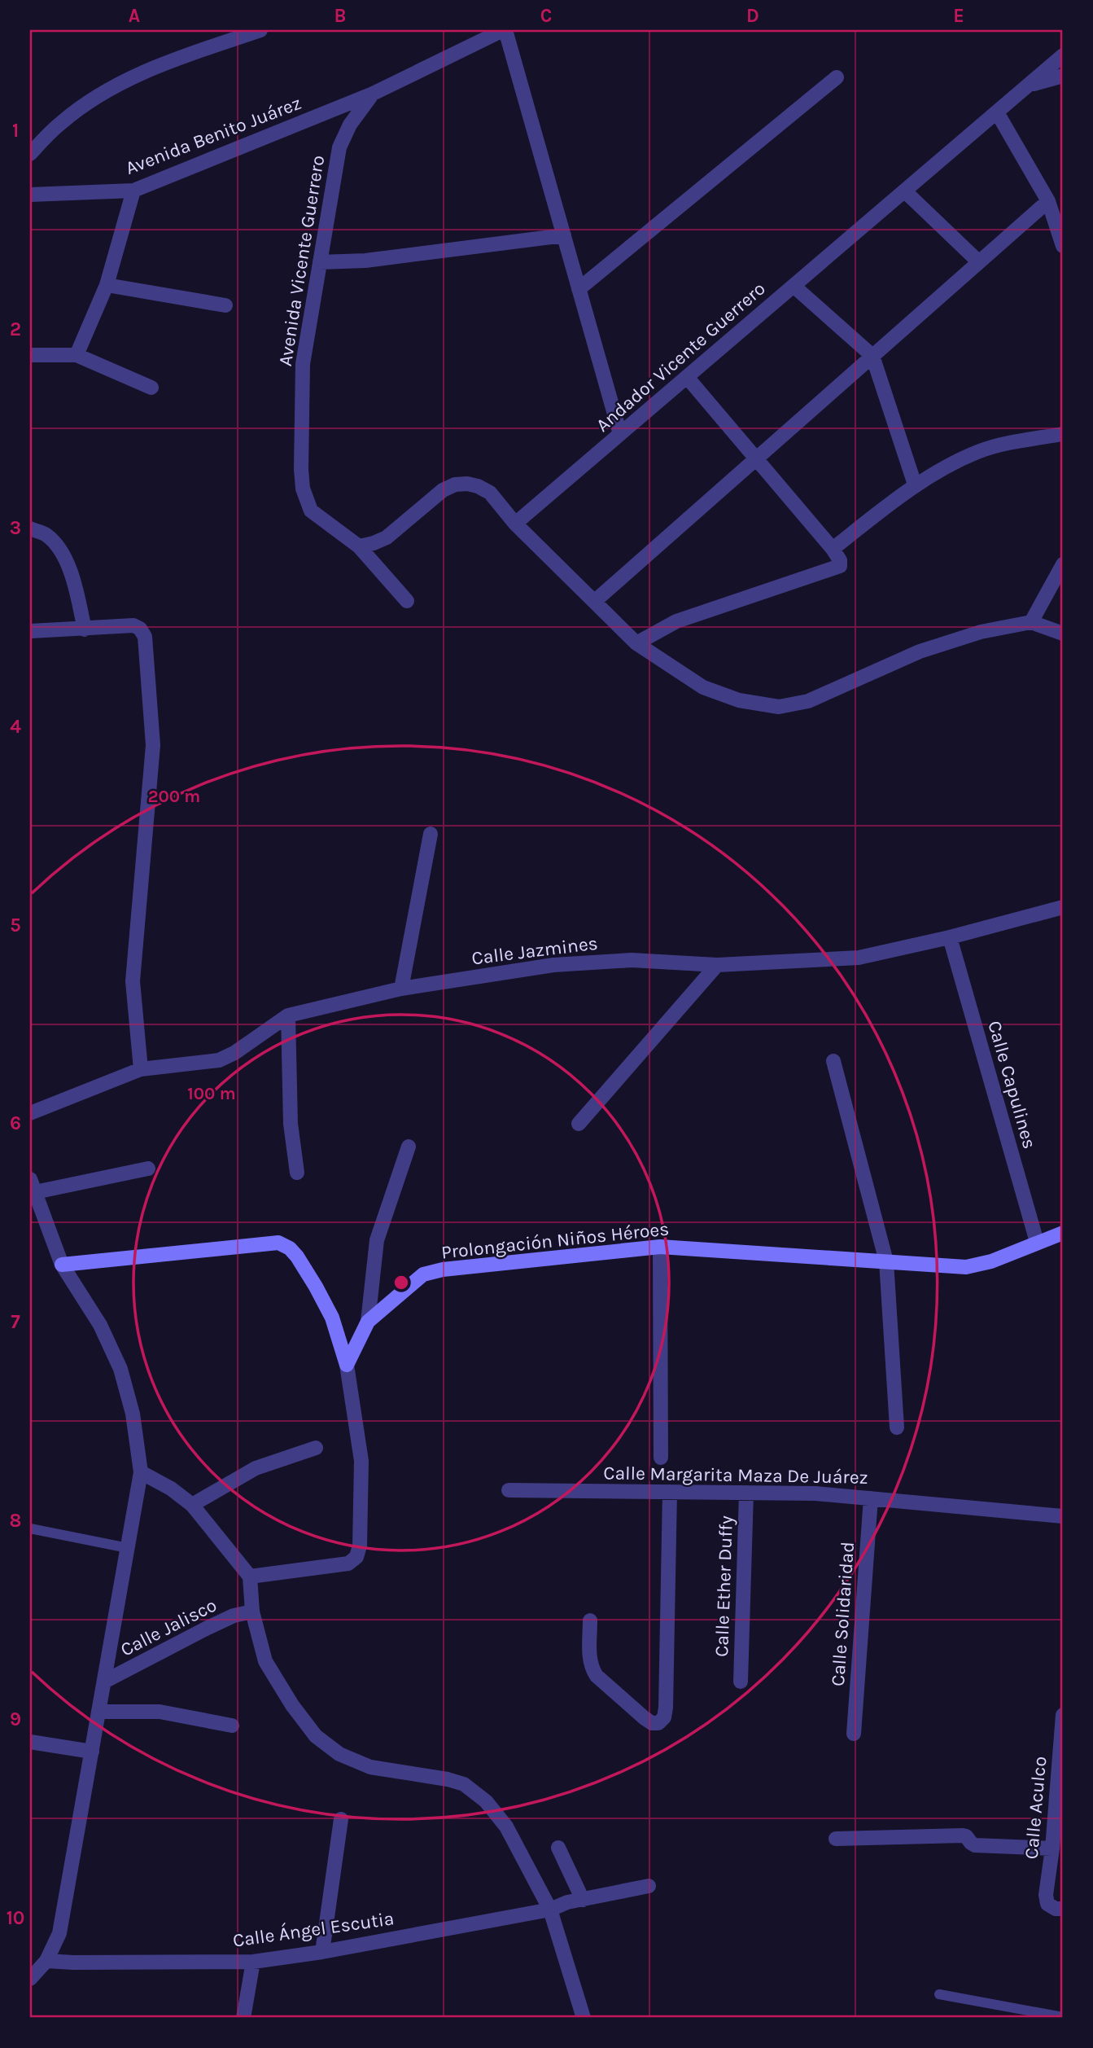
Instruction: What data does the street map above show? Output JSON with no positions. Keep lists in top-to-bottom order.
{
  "streets": {
    "main road": ["Prolongación Niños Héroes"],
    "street": [
      "Avenida Benito Juárez",
      "Avenida Vicente Guerrero",
      "Andador Vicente Guerrero",
      "Calle Jazmines",
      "Calle Capulines",
      "Calle Margarita Maza De Juárez",
      "Calle Ether Duffy",
      "Calle Solidaridad",
      "Calle Jalisco",
      "Calle Aculco",
      "Calle Ángel Escutia"
    ]
  },
  "crossings": [
    ["Avenida Benito Juárez", "Avenida Vicente Guerrero"],
    ["Calle Jazmines", "Calle Capulines"],
    ["Calle Capulines", "Prolongación Niños Héroes"],
    ["Calle Margarita Maza De Juárez", "Calle Ether Duffy"],
    ["Calle Margarita Maza De Juárez", "Calle Solidaridad"]
  ],
  "grid": {
    "columns": [
      "A",
      "B",
      "C",
      "D",
      "E"
    ],
    "rows": [
      "1",
      "2",
      "3",
      "4",
      "5",
      "6",
      "7",
      "8",
      "9",
      "10"
    ]
  },
  "rings": ["200 m", "100 m"]
}
